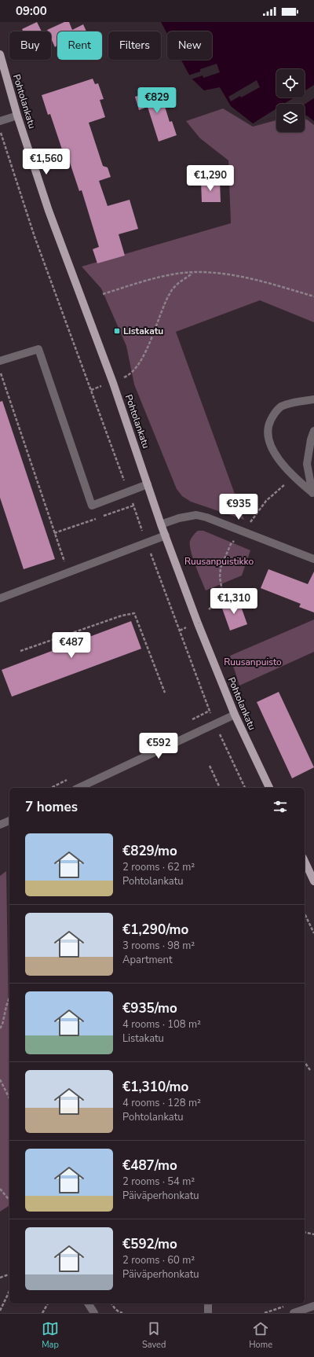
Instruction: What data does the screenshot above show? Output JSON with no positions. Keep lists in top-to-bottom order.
{
  "streets": {
    "main road": ["Pohtolankatu"]
  },
  "parks": ["Ruusanpuistikko", "Ruusanpuisto"],
  "places": {
    "transit": ["Listakatu"]
  },
  "page": {
    "status": "09:00",
    "chip": [
      "Buy",
      "Rent",
      "Filters",
      "New"
    ],
    "price": [
      "€829",
      "€1,560",
      "€1,290",
      "€935",
      "€1,310",
      "€487",
      "€592"
    ],
    "heading": "7 homes",
    "list": [
      {
        "name": "€829/mo",
        "note": "2 rooms · 62 m² · Pohtolankatu"
      },
      {
        "name": "€1,290/mo",
        "note": "3 rooms · 98 m² · Apartment"
      },
      {
        "name": "€935/mo",
        "note": "4 rooms · 108 m² · Listakatu"
      },
      {
        "name": "€1,310/mo",
        "note": "4 rooms · 128 m² · Pohtolankatu"
      },
      {
        "name": "€487/mo",
        "note": "2 rooms · 54 m² · Päiväperhonkatu"
      },
      {
        "name": "€592/mo",
        "note": "2 rooms · 60 m² · Päiväperhonkatu"
      }
    ],
    "tabs": ["Map", "Saved", "Home"]
  }
}
